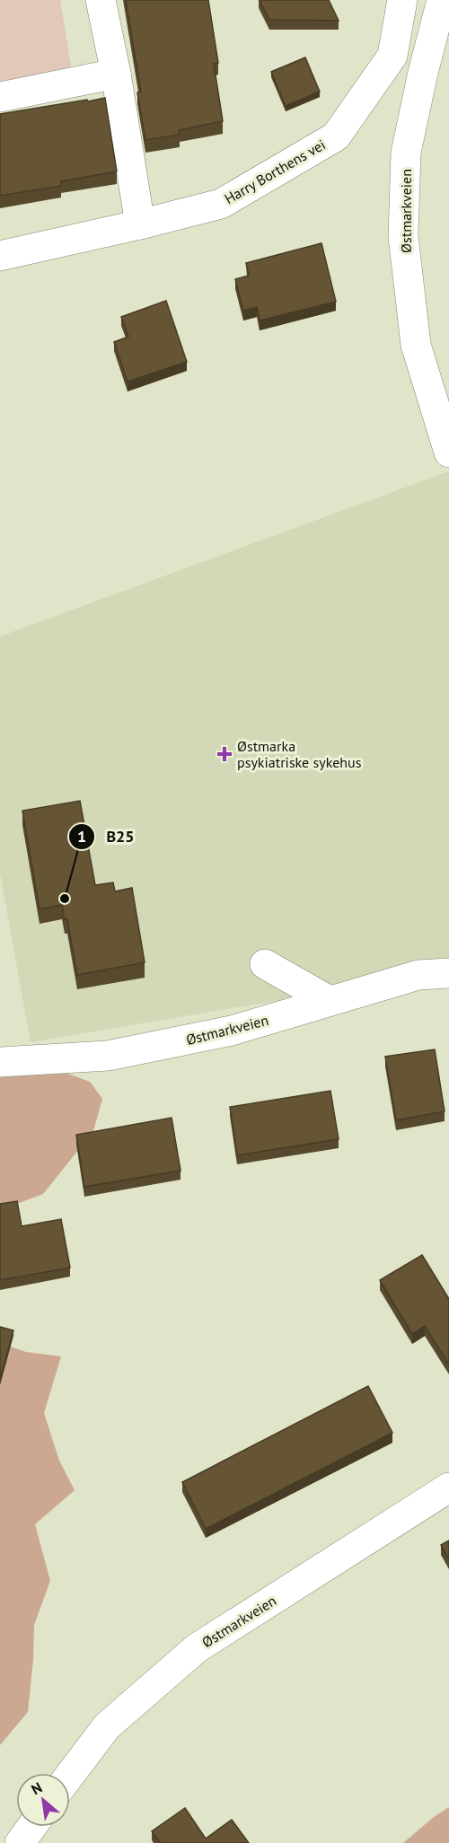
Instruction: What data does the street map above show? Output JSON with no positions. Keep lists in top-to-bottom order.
{
  "streets": {
    "street": ["Harry Borthens vei", "Østmarkveien"]
  },
  "places": {
    "health": ["Østmarka psykiatriske sykehus"],
    "other": ["B25"]
  },
  "north": "top left"
}
